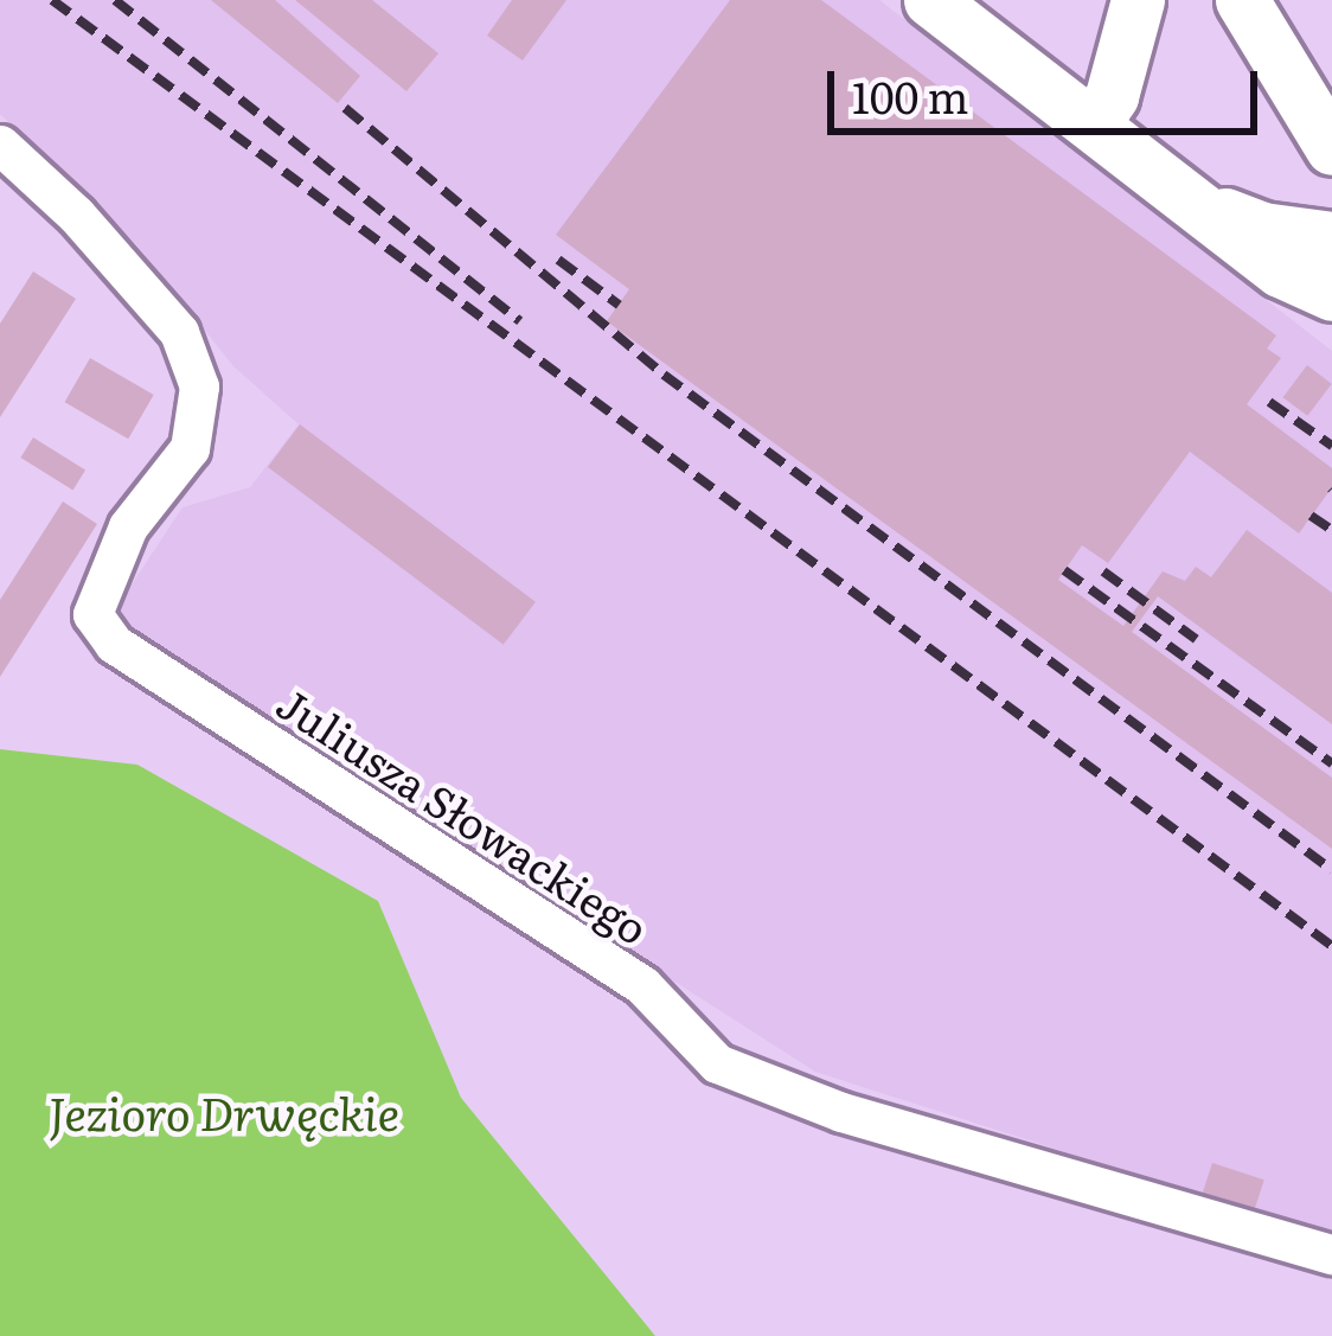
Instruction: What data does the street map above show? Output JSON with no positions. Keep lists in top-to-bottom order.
{
  "streets": {
    "street": ["Juliusza Słowackiego"]
  },
  "water": ["Jezioro Drwęckie"],
  "scale_bar": "100 m"
}
